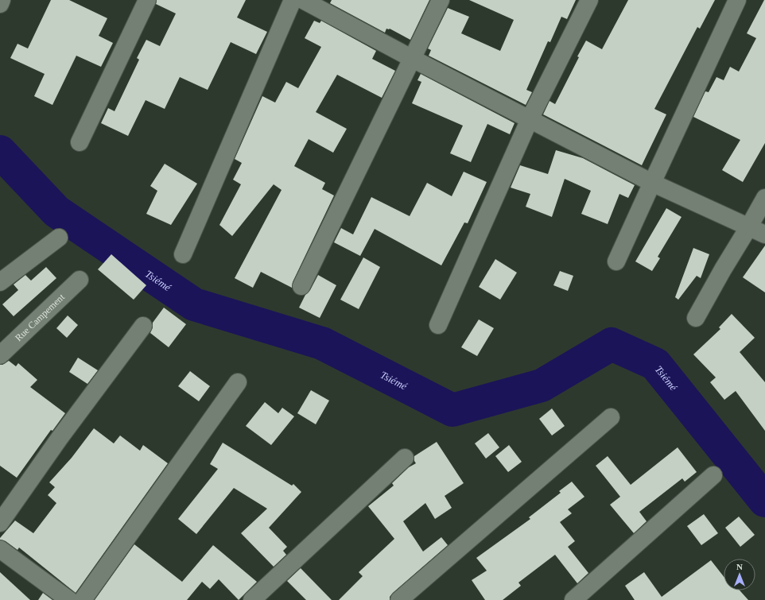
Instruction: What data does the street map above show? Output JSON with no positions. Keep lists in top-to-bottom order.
{
  "streets": {
    "street": ["Rue Campement"]
  },
  "water": ["Tsiémé"],
  "north": "top"
}
